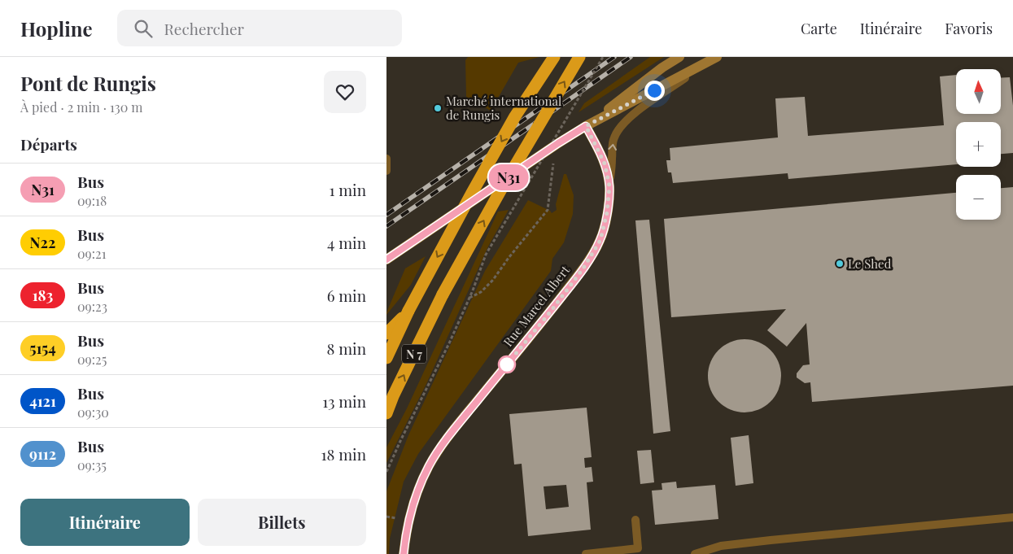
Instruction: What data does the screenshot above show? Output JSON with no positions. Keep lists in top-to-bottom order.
{
  "streets": {
    "highway": ["N 7"],
    "street": ["Rue Marcel Albert"]
  },
  "places": ["Marché international de Rungis", "Le Shed"],
  "lines": ["bus line N31"],
  "north": "top",
  "page": {
    "header": "Hopline",
    "search": "Rechercher",
    "nav": ["Carte", "Itinéraire", "Favoris"],
    "heading": [
      ["Pont de Rungis", "À pied · 2 min · 130 m"],
      "Départs"
    ],
    "on_map": "N31",
    "map_buttons": ["+", "−"],
    "list": [
      {
        "mark": "N31",
        "name": "Bus",
        "note": "09:18",
        "value": "1 min"
      },
      {
        "mark": "N22",
        "name": "Bus",
        "note": "09:21",
        "value": "4 min"
      },
      {
        "mark": "183",
        "name": "Bus",
        "note": "09:23",
        "value": "6 min"
      },
      {
        "mark": "5154",
        "name": "Bus",
        "note": "09:25",
        "value": "8 min"
      },
      {
        "mark": "4121",
        "name": "Bus",
        "note": "09:30",
        "value": "13 min"
      },
      {
        "mark": "9112",
        "name": "Bus",
        "note": "09:35",
        "value": "18 min"
      }
    ],
    "buttons": ["Itinéraire", "Billets"]
  }
}
